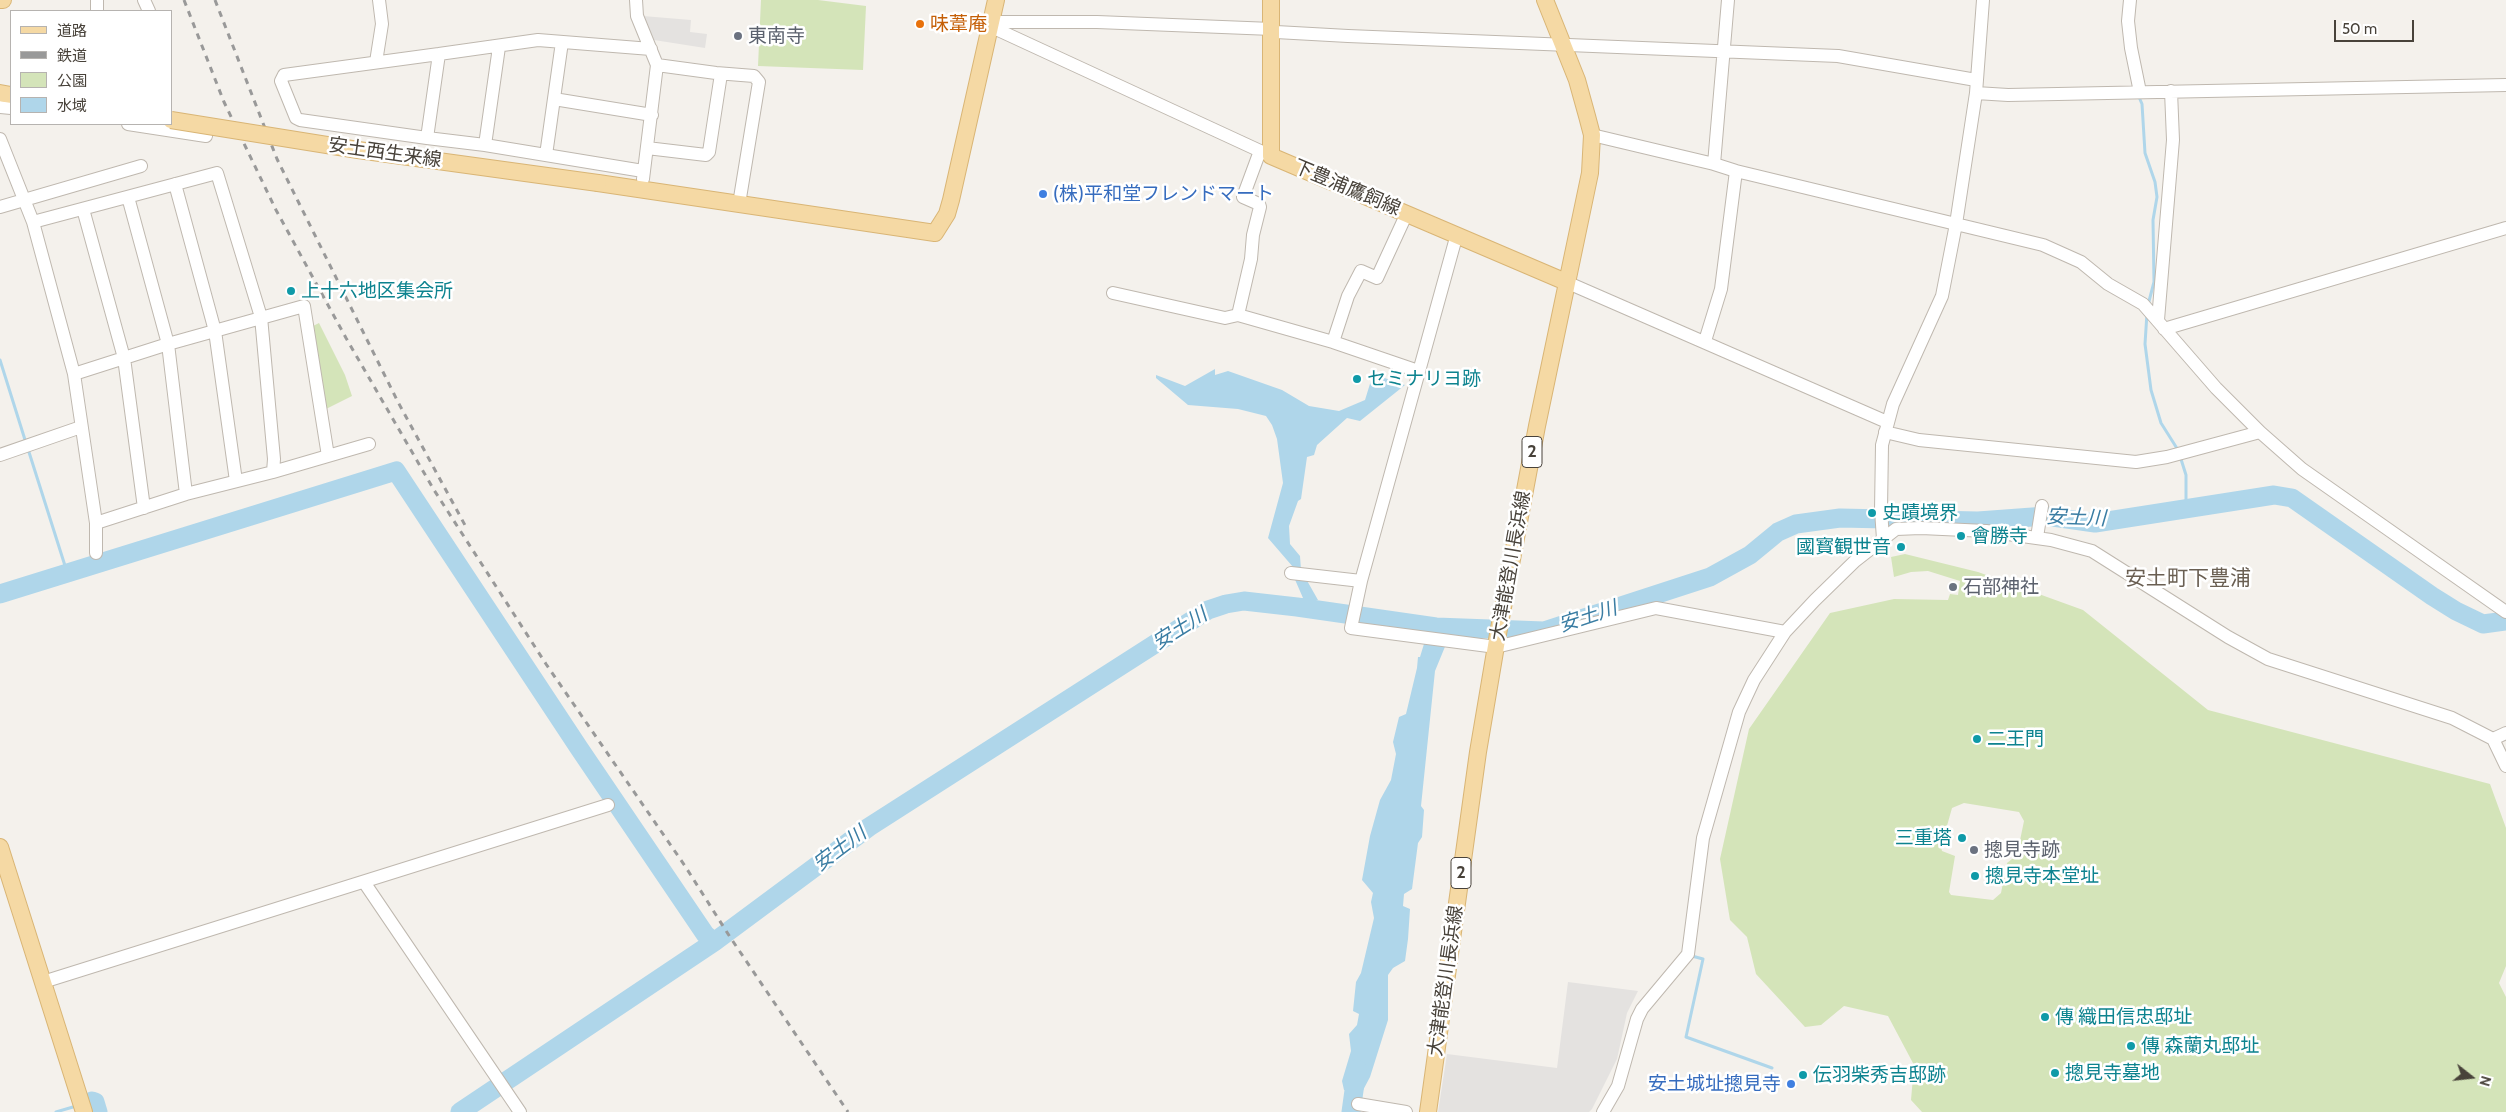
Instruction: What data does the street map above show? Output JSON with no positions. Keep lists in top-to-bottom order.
{
  "streets": {
    "main road": [
      "安土西生来線",
      "下豊浦鷹飼線",
      "2",
      "大津能登川長浜線"
    ]
  },
  "crossings": [
    ["下豊浦鷹飼線", "大津能登川長浜線"]
  ],
  "districts": ["安土町下豊浦"],
  "water": ["安土川"],
  "places": [
    "味葦庵",
    "東南寺",
    "(株)平和堂フレンドマート",
    "上十六地区集会所",
    "セミナリヨ跡",
    "史蹟境界",
    "會勝寺",
    "國寳観世音",
    "石部神社",
    "二王門",
    "三重塔",
    "摠見寺跡",
    "摠見寺本堂址",
    "傳 織田信忠邸址",
    "傳 森蘭丸邸址",
    "摠見寺墓地",
    "伝羽柴秀吉邸跡",
    "安土城址摠見寺"
  ],
  "legend": [
    "道路",
    "鉄道",
    "公園",
    "水域"
  ],
  "scale_bar": "50 m",
  "north": "right"
}
